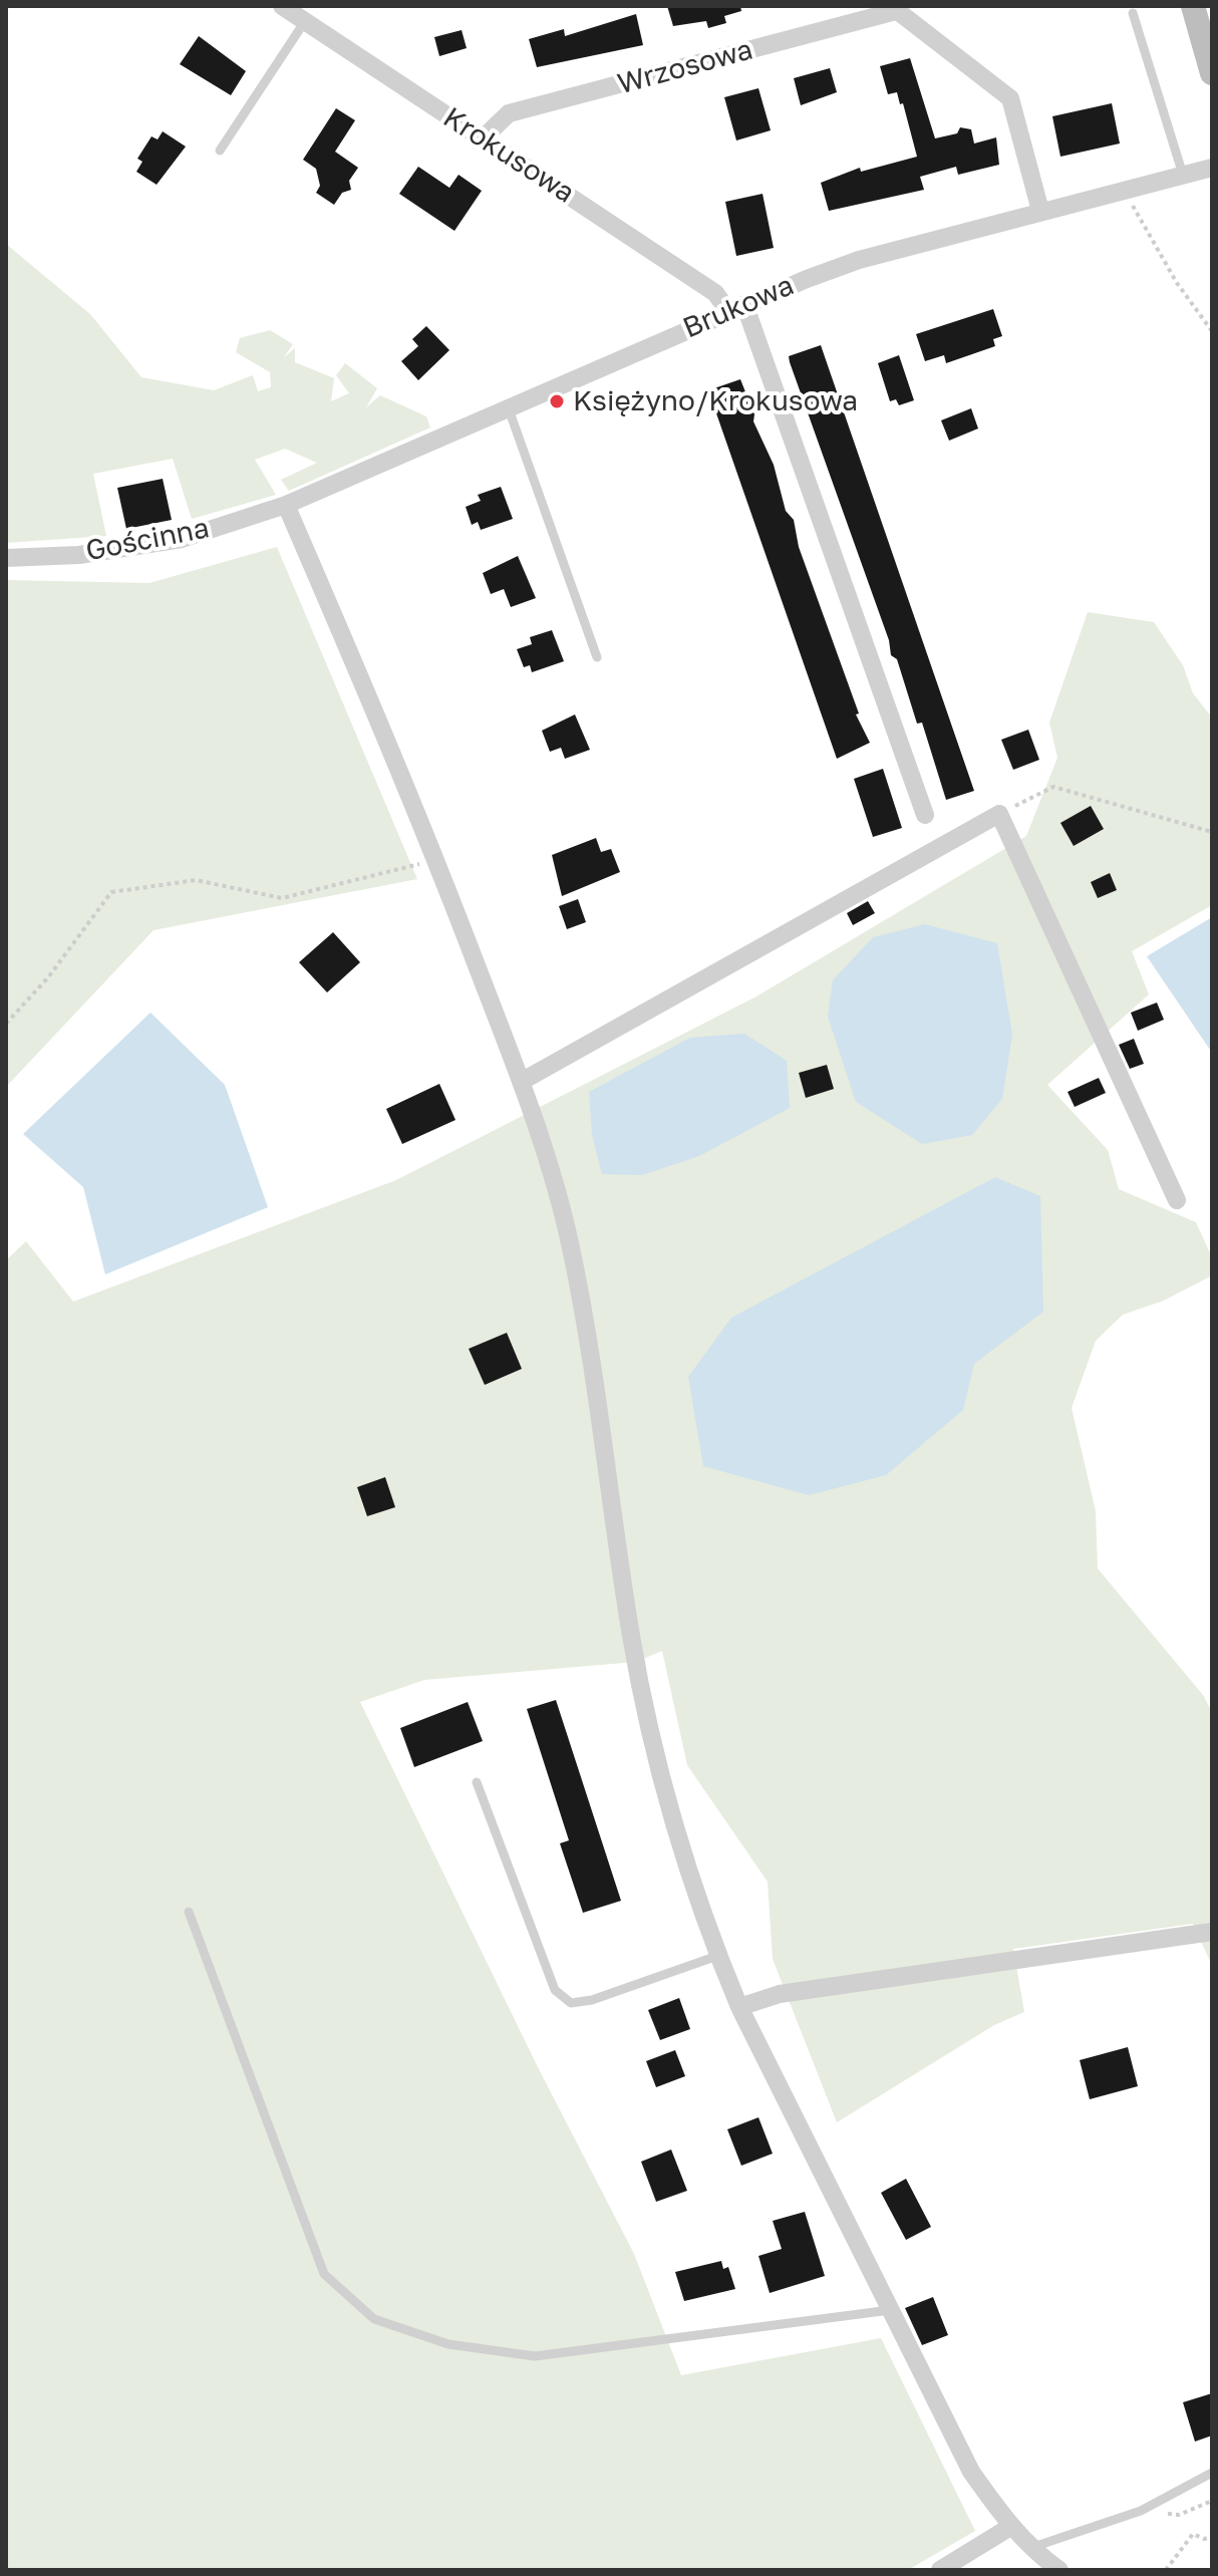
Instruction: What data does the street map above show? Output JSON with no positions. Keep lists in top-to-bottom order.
{
  "streets": {
    "street": [
      "Wrzosowa",
      "Krokusowa",
      "Brukowa",
      "Gościnna"
    ]
  },
  "crossings": [
    ["Wrzosowa", "Krokusowa"],
    ["Krokusowa", "Brukowa"],
    ["Brukowa", "Gościnna"]
  ],
  "places": ["Księżyno/Krokusowa"]
}
